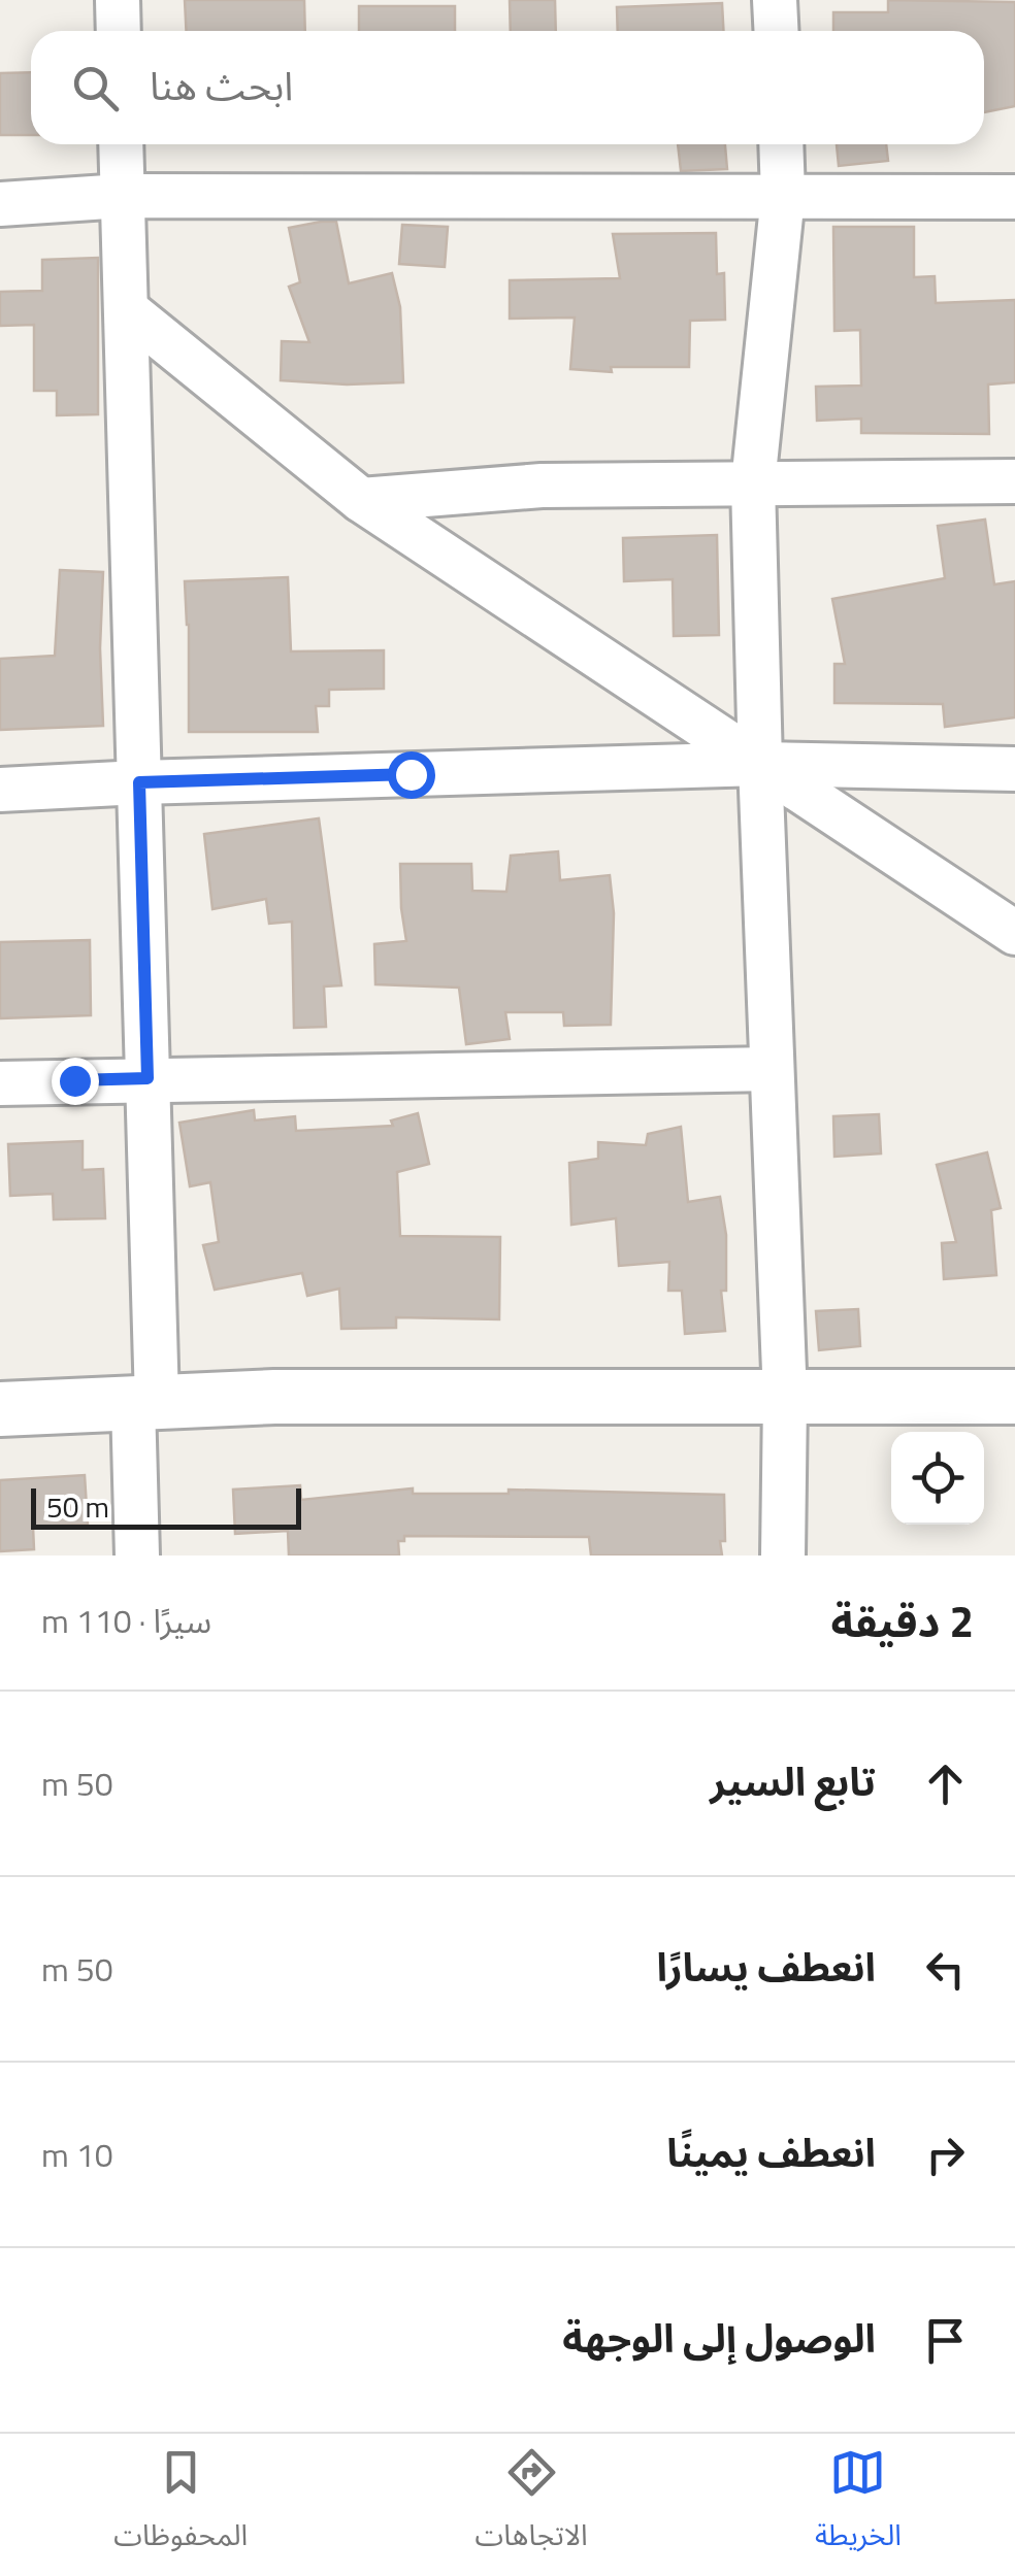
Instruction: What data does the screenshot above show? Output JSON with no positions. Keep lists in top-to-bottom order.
{
  "scale_bar": "50 m",
  "page": {
    "search": "ابحث هنا",
    "scale": "50 m",
    "heading": ["2 دقيقة", "سيرًا · 110 m"],
    "list": [
      ["تابع السير", "50 m"],
      ["انعطف يسارًا", "50 m"],
      ["انعطف يمينًا", "10 m"],
      "الوصول إلى الوجهة"
    ],
    "nav": ["الخريطة", "الاتجاهات", "المحفوظات"]
  }
}
